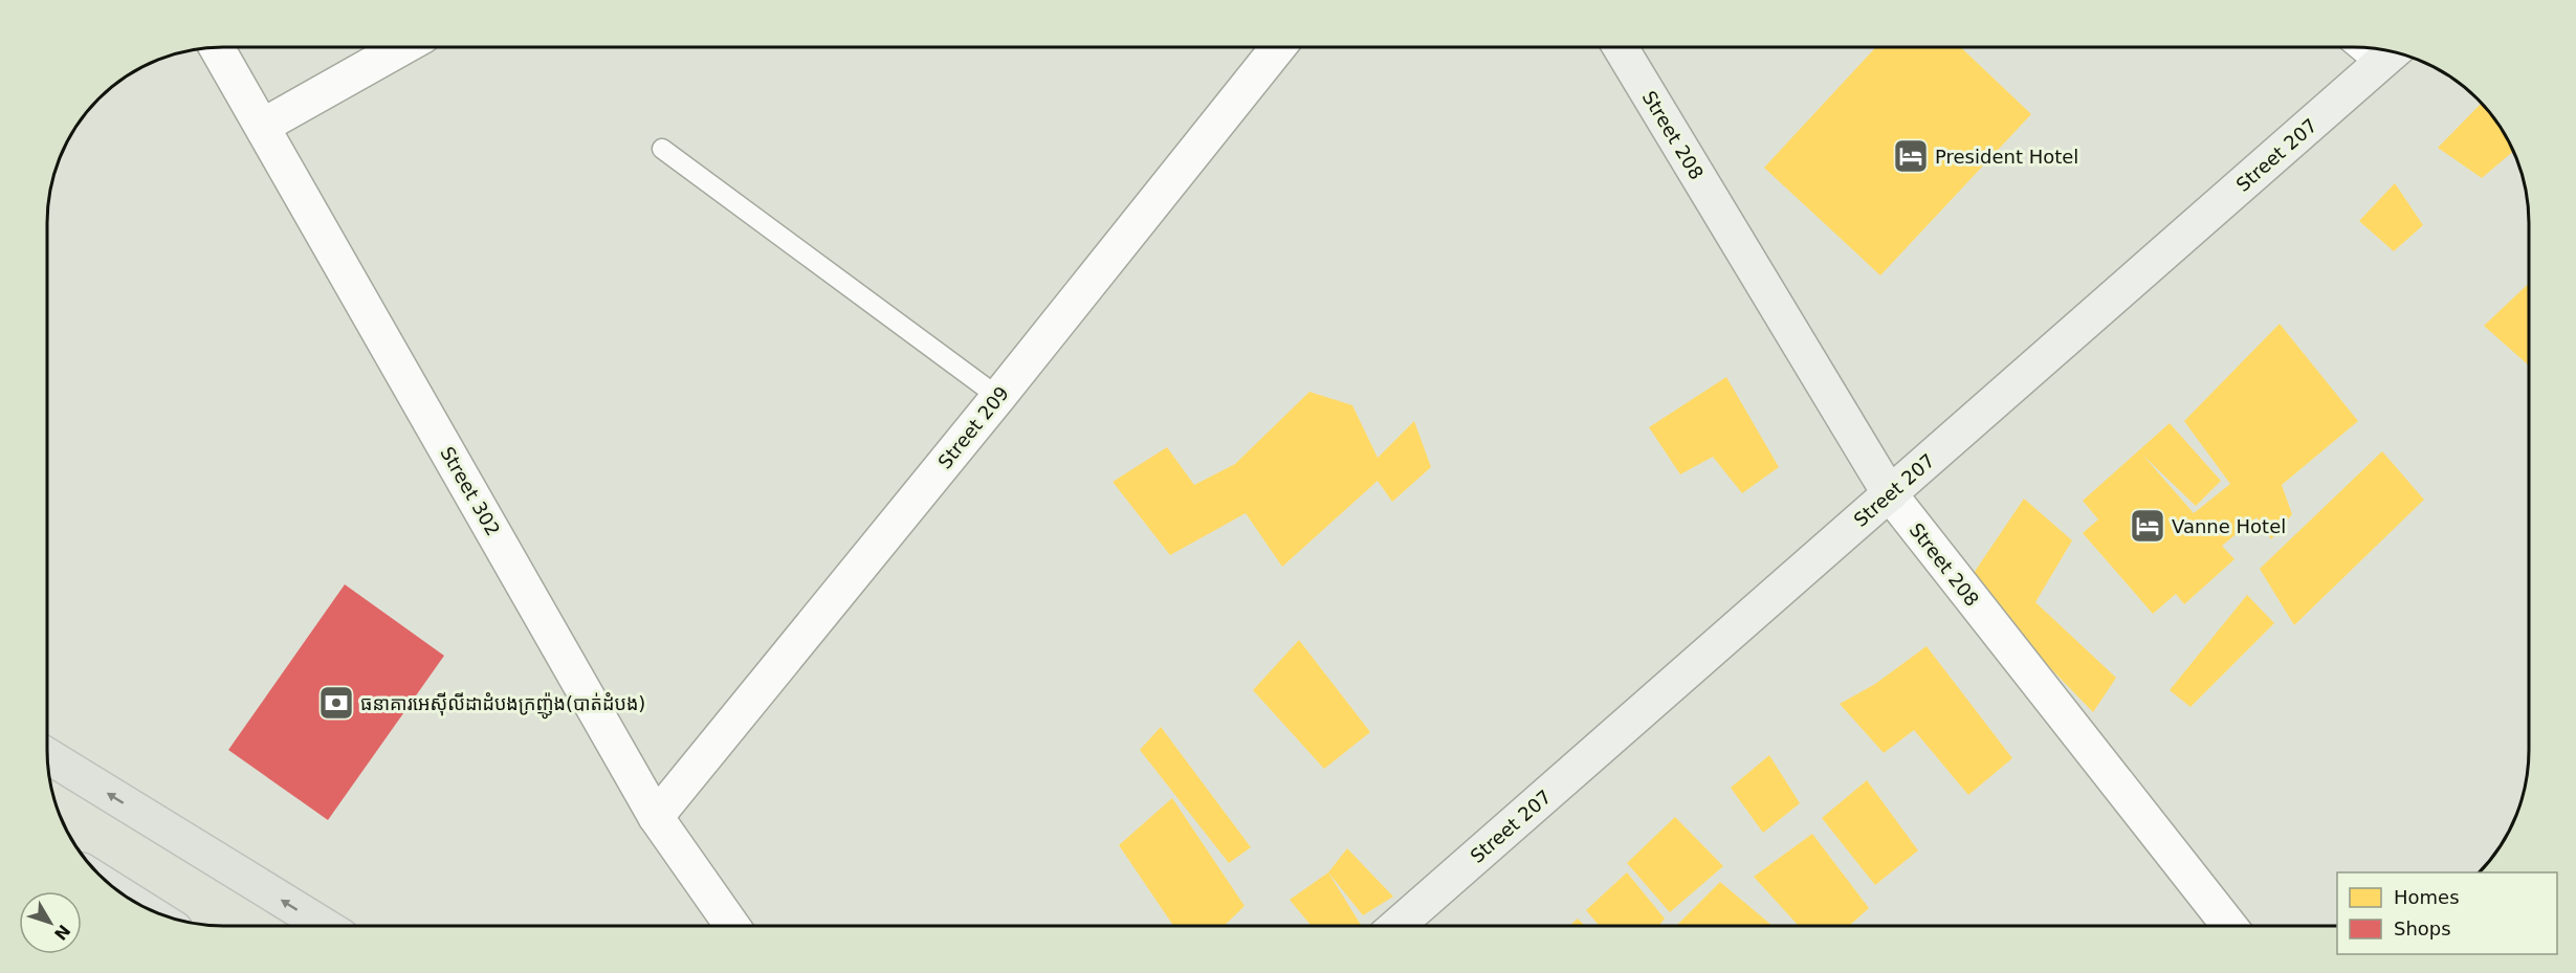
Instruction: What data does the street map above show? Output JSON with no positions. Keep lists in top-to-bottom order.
{
  "streets": {
    "street": [
      "Street 208",
      "Street 207",
      "Street 209",
      "Street 302"
    ]
  },
  "crossings": [
    ["Street 208", "Street 207"],
    ["Street 209", "Street 302"]
  ],
  "places": {
    "hotel": ["President Hotel", "Vanne Hotel"],
    "bank": ["ធនាគារអេស៊ីលីដាដំបងក្រញ៉ូង(បាត់ដំបង)"]
  },
  "legend": ["Homes", "Shops"],
  "north": "bottom right"
}
